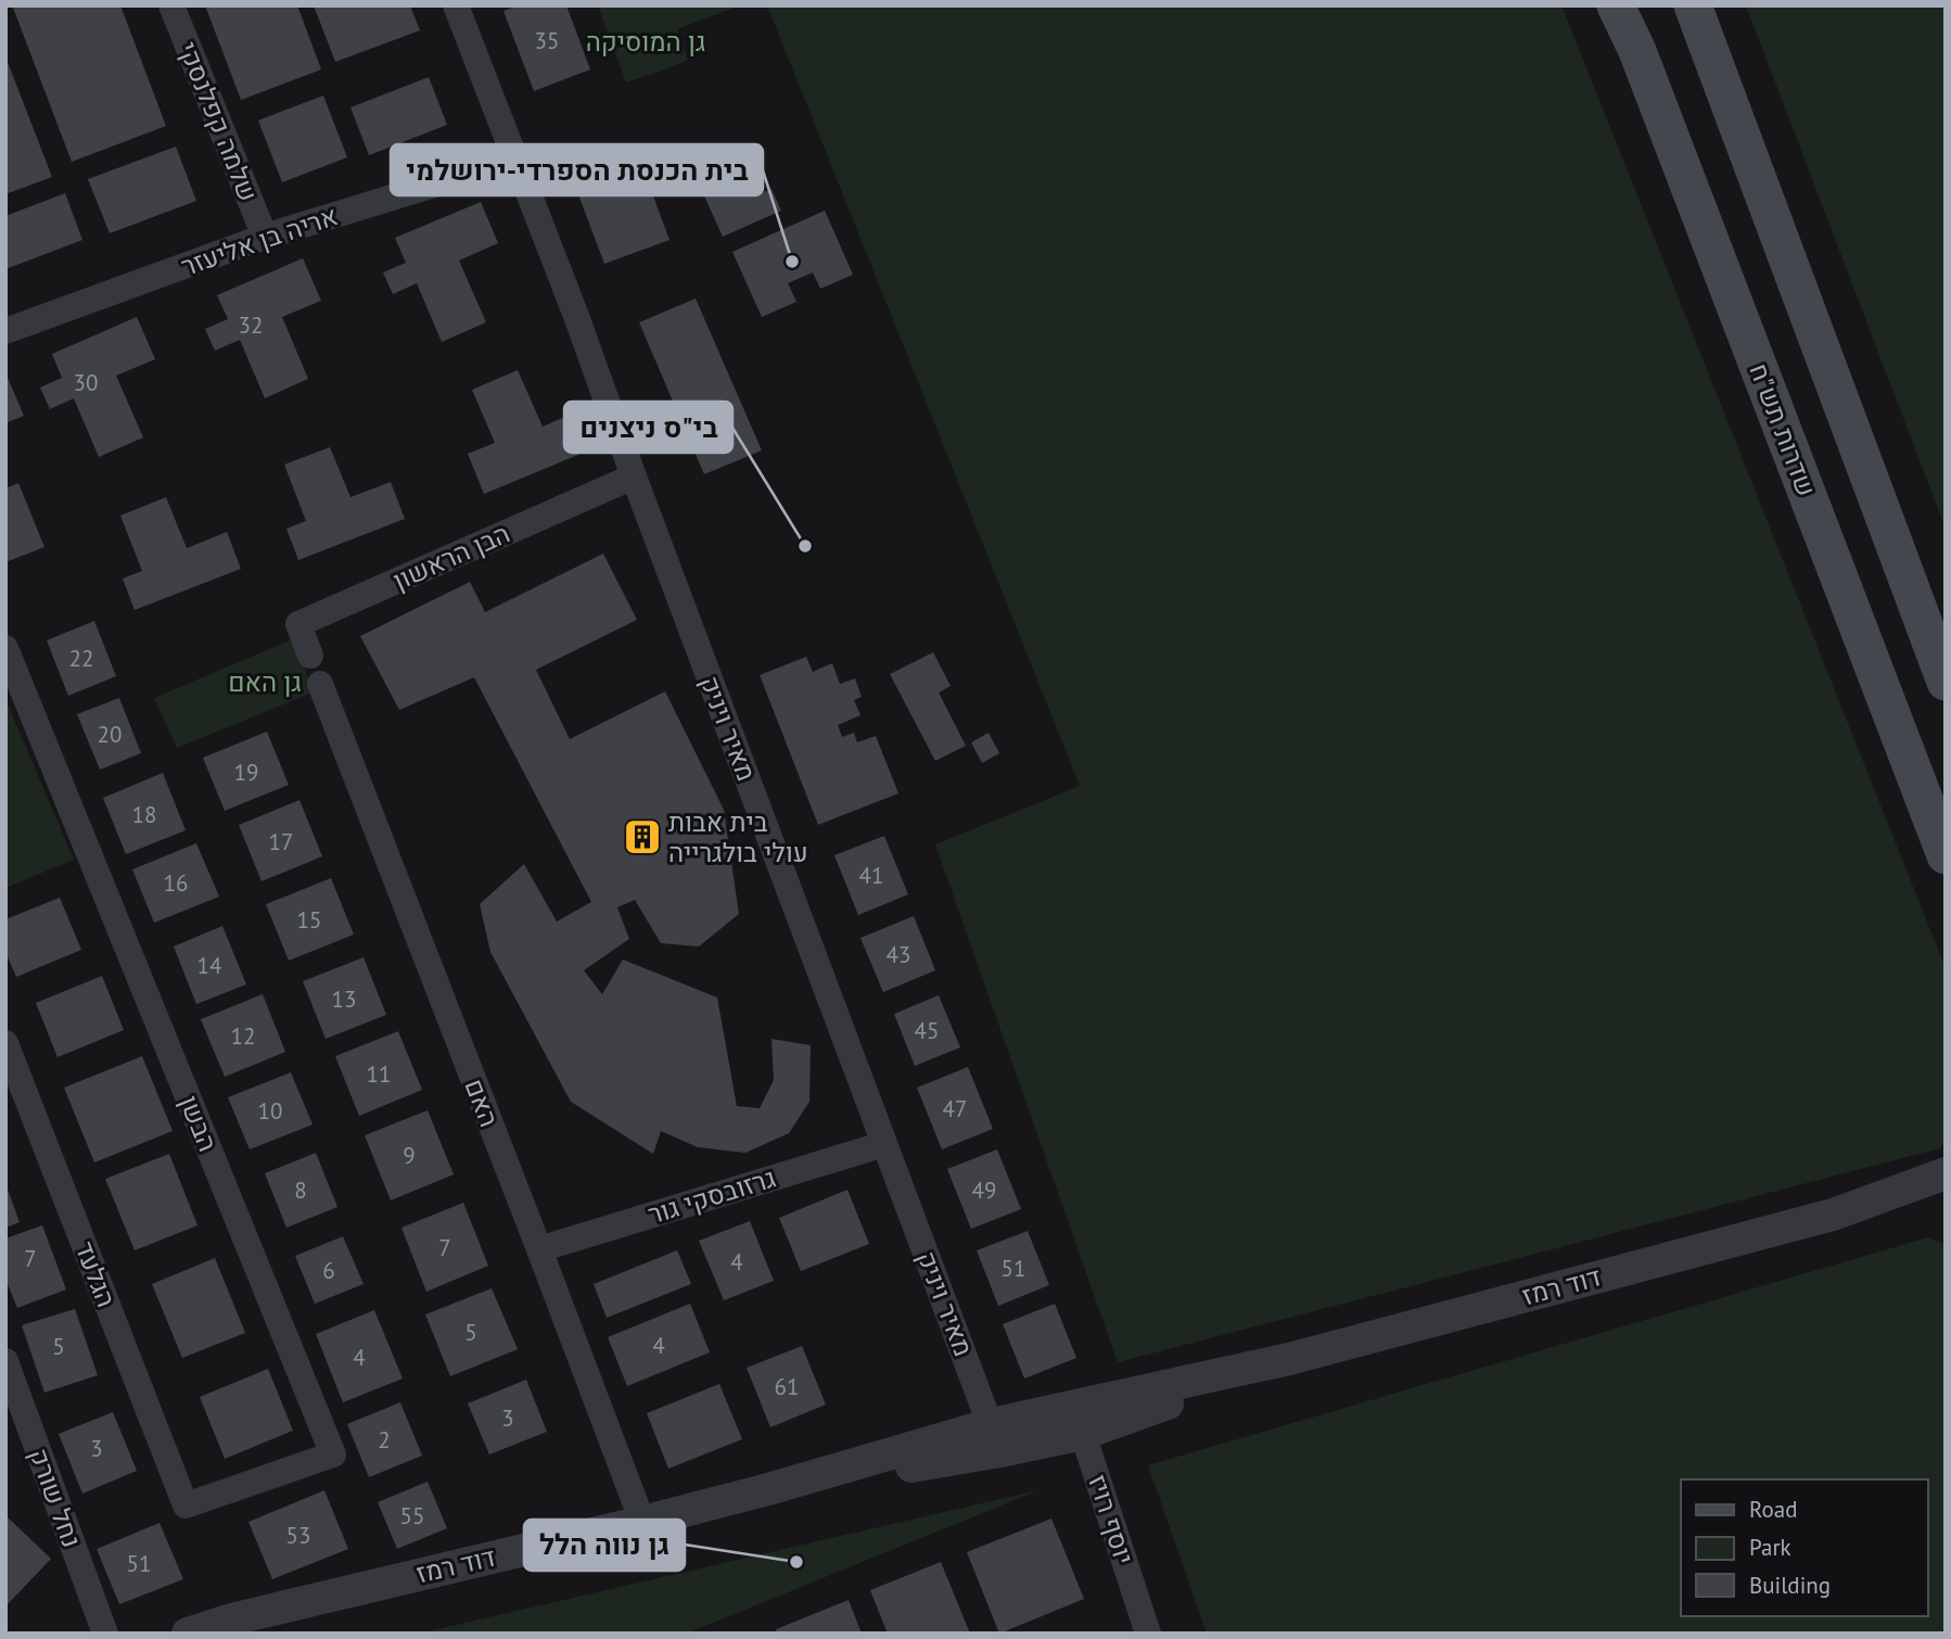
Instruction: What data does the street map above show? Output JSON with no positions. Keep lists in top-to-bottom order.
{
  "streets": {
    "main road": ["שדרות תש\"ח"],
    "street": [
      "שלמה קפלנסקי",
      "אריה בן אליעזר",
      "הבן הראשון",
      "מאיר ויניק",
      "האם",
      "הבשן",
      "גרזובסקי גור",
      "הגלעד",
      "דוד רמז",
      "נחל שורק",
      "יוסף רויז"
    ]
  },
  "crossings": [
    ["שלמה קפלנסקי", "אריה בן אליעזר"],
    ["אריה בן אליעזר", "מאיר ויניק"],
    ["הבן הראשון", "מאיר ויניק"],
    ["מאיר ויניק", "גרזובסקי גור"],
    ["מאיר ויניק", "דוד רמז"],
    ["האם", "גרזובסקי גור"],
    ["האם", "דוד רמז"],
    ["הבשן", "הגלעד"],
    ["דוד רמז", "יוסף רויז"]
  ],
  "parks": ["גן המוסיקה", "גן האם"],
  "places": {
    "other": ["בית הכנסת הספרדי-ירושלמי", "בי\"ס ניצנים", "גן נווה הלל"],
    "building": ["בית אבות עולי בולגרייה"]
  },
  "house_numbers": [
    "35",
    "32",
    "30",
    "22",
    "20",
    "19",
    "18",
    "17",
    "41",
    "16",
    "15",
    "43",
    "14",
    "13",
    "45",
    "12",
    "11",
    "47",
    "10",
    "9",
    "8",
    "49",
    "7",
    "7",
    "4",
    "51",
    "6",
    "5",
    "4",
    "5",
    "4",
    "61",
    "3",
    "2",
    "3",
    "55",
    "53",
    "51"
  ],
  "legend": ["Road", "Park", "Building"]
}
